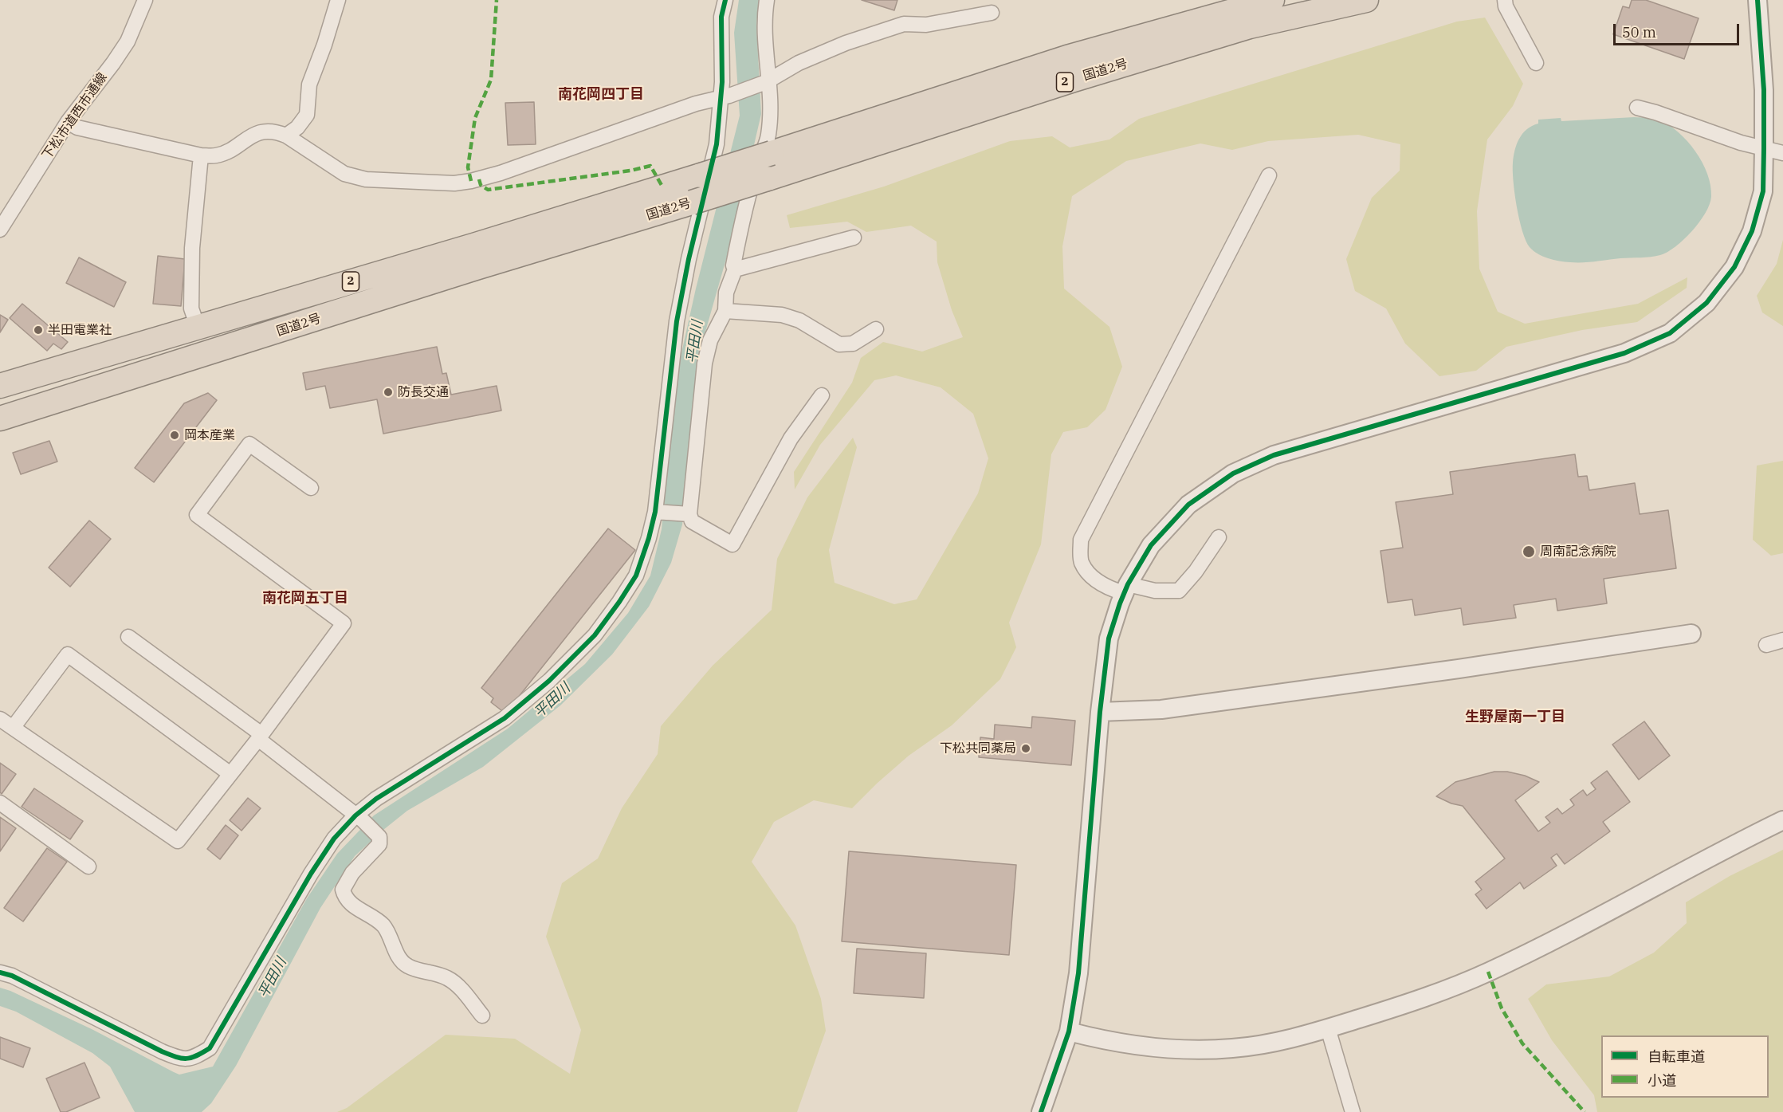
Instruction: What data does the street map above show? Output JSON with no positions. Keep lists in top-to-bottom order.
{
  "streets": {
    "highway": ["国道2号", "2"],
    "street": ["下松市道西市通線"]
  },
  "districts": ["南花岡四丁目", "南花岡五丁目", "生野屋南一丁目"],
  "water": ["平田川"],
  "places": [
    "半田電業社",
    "防長交通",
    "岡本産業",
    "周南記念病院",
    "下松共同薬局"
  ],
  "legend": ["自転車道", "小道"],
  "scale_bar": "50 m"
}
